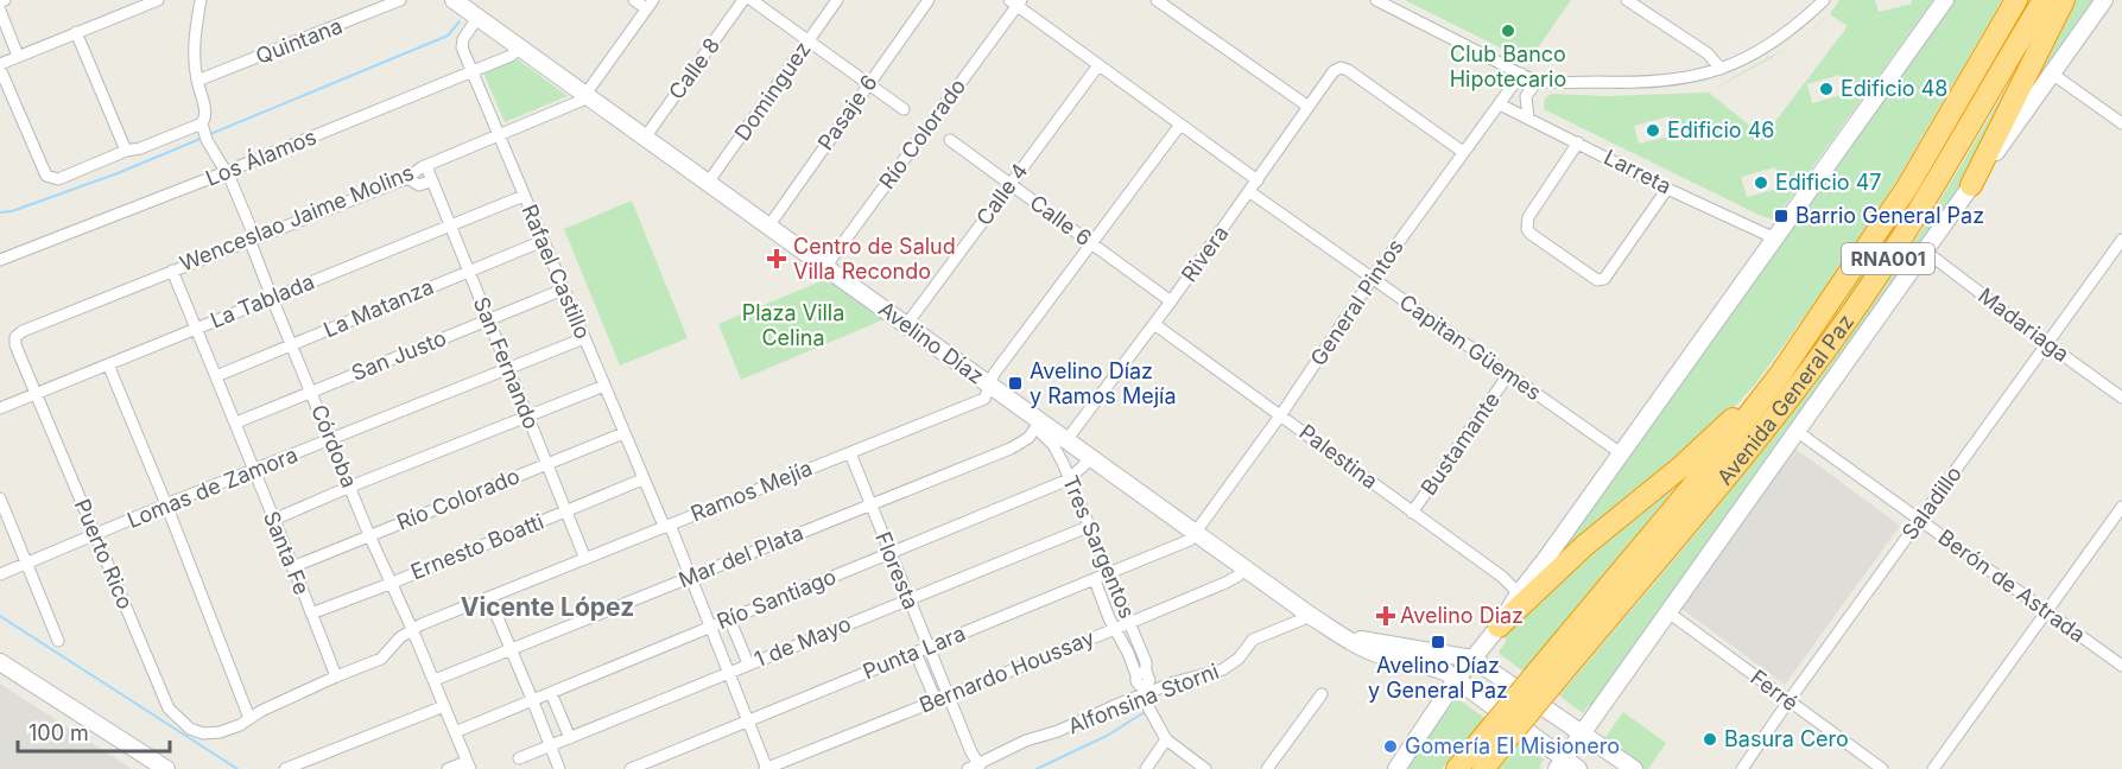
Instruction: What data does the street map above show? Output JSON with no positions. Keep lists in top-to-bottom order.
{
  "streets": {
    "highway": ["RNA001", "Avenida General Paz"],
    "street": [
      "Quintana",
      "Calle 8",
      "Dominguez",
      "Pasaje 6",
      "Río Colorado",
      "Los Álamos",
      "Larreta",
      "Calle 4",
      "Wenceslao Jaime Molins",
      "Calle 6",
      "Rivera",
      "Rafael Castillo",
      "La Tablada",
      "General Pintos",
      "La Matanza",
      "Madariaga",
      "Avelino Díaz",
      "Capitan Güemes",
      "San Justo",
      "San Fernando",
      "Bustamante",
      "Córdoba",
      "Palestina",
      "Lomas de Zamora",
      "Ramos Mejía",
      "Saladillo",
      "Ernesto Boatti",
      "Tres Sargentos",
      "Santa Fe",
      "Puerto Rico",
      "Mar del Plata",
      "Floresta",
      "Berón de Astrada",
      "Río Santiago",
      "1 de Mayo",
      "Punta Lara",
      "Bernardo Houssay",
      "Ferré",
      "Alfonsina Storni"
    ]
  },
  "crossings": [
    ["Calle 8", "Avelino Díaz"],
    ["Dominguez", "Avelino Díaz"],
    ["Pasaje 6", "Avelino Díaz"],
    ["Río Colorado", "Rafael Castillo"],
    ["Río Colorado", "Avelino Díaz"],
    ["Río Colorado", "San Fernando"],
    ["Río Colorado", "Córdoba"],
    ["Río Colorado", "Santa Fe"],
    ["Los Álamos", "Rafael Castillo"],
    ["Los Álamos", "Avelino Díaz"],
    ["Los Álamos", "Córdoba"],
    ["Larreta", "General Pintos"],
    ["Calle 4", "Calle 6"],
    ["Calle 4", "Avelino Díaz"],
    ["Wenceslao Jaime Molins", "Rafael Castillo"],
    ["Wenceslao Jaime Molins", "Avelino Díaz"],
    ["Wenceslao Jaime Molins", "San Fernando"],
    ["Wenceslao Jaime Molins", "Córdoba"],
    ["Wenceslao Jaime Molins", "Santa Fe"],
    ["Wenceslao Jaime Molins", "Puerto Rico"],
    ["Calle 6", "Rivera"],
    ["Calle 6", "Ramos Mejía"],
    ["Rivera", "General Pintos"],
    ["Rivera", "Avelino Díaz"],
    ["Rivera", "Capitan Güemes"],
    ["Rivera", "Palestina"],
    ["Rafael Castillo", "La Tablada"],
    ["Rafael Castillo", "La Matanza"],
    ["Rafael Castillo", "Avelino Díaz"],
    ["Rafael Castillo", "San Justo"],
    ["Rafael Castillo", "Lomas de Zamora"],
    ["Rafael Castillo", "Ramos Mejía"],
    ["Rafael Castillo", "Ernesto Boatti"],
    ["Rafael Castillo", "Mar del Plata"],
    ["Rafael Castillo", "Río Santiago"],
    ["Rafael Castillo", "1 de Mayo"],
    ["Rafael Castillo", "Punta Lara"],
    ["Rafael Castillo", "Bernardo Houssay"],
    ["La Tablada", "San Fernando"],
    ["La Tablada", "Córdoba"],
    ["La Tablada", "Santa Fe"],
    ["La Tablada", "Puerto Rico"],
    ["General Pintos", "Avelino Díaz"],
    ["General Pintos", "Capitan Güemes"],
    ["General Pintos", "Palestina"],
    ["General Pintos", "Punta Lara"],
    ["La Matanza", "San Fernando"],
    ["La Matanza", "Córdoba"],
    ["La Matanza", "Santa Fe"],
    ["Madariaga", "Avenida General Paz"],
    ["Madariaga", "Saladillo"],
    ["Avelino Díaz", "Avenida General Paz"],
    ["Avelino Díaz", "Ramos Mejía"],
    ["Avelino Díaz", "Tres Sargentos"],
    ["Avelino Díaz", "Mar del Plata"],
    ["Avelino Díaz", "Río Santiago"],
    ["Avelino Díaz", "Punta Lara"],
    ["Avelino Díaz", "Bernardo Houssay"],
    ["Avelino Díaz", "Alfonsina Storni"],
    ["Capitan Güemes", "Bustamante"],
    ["San Justo", "San Fernando"],
    ["San Justo", "Córdoba"],
    ["San Justo", "Santa Fe"],
    ["San Fernando", "Lomas de Zamora"],
    ["San Fernando", "Ramos Mejía"],
    ["San Fernando", "Ernesto Boatti"],
    ["Avenida General Paz", "Berón de Astrada"],
    ["Avenida General Paz", "Ferré"],
    ["Bustamante", "Palestina"],
    ["Córdoba", "Lomas de Zamora"],
    ["Córdoba", "Ramos Mejía"],
    ["Córdoba", "Ernesto Boatti"],
    ["Córdoba", "Mar del Plata"],
    ["Córdoba", "Río Santiago"],
    ["Lomas de Zamora", "Santa Fe"],
    ["Lomas de Zamora", "Puerto Rico"],
    ["Ramos Mejía", "Santa Fe"],
    ["Ramos Mejía", "Puerto Rico"],
    ["Ramos Mejía", "Floresta"],
    ["Saladillo", "Berón de Astrada"],
    ["Saladillo", "Ferré"],
    ["Ernesto Boatti", "Santa Fe"],
    ["Tres Sargentos", "Mar del Plata"],
    ["Tres Sargentos", "Río Santiago"],
    ["Tres Sargentos", "1 de Mayo"],
    ["Tres Sargentos", "Punta Lara"],
    ["Tres Sargentos", "Bernardo Houssay"],
    ["Mar del Plata", "Floresta"],
    ["Floresta", "Río Santiago"],
    ["Floresta", "1 de Mayo"],
    ["Floresta", "Punta Lara"],
    ["Floresta", "Bernardo Houssay"],
    ["Floresta", "Alfonsina Storni"]
  ],
  "districts": ["Vicente López"],
  "parks": ["Plaza Villa Celina"],
  "places": {
    "other": [
      "Club Banco Hipotecario",
      "Edificio 48",
      "Edificio 46",
      "Edificio 47",
      "Basura Cero",
      "Gomería El Misionero"
    ],
    "transit": ["Barrio General Paz", "Avelino Díaz y Ramos Mejía", "Avelino Díaz y General Paz"],
    "health": ["Centro de Salud Villa Recondo", "Avelino Diaz"]
  },
  "scale_bar": "100 m"
}
